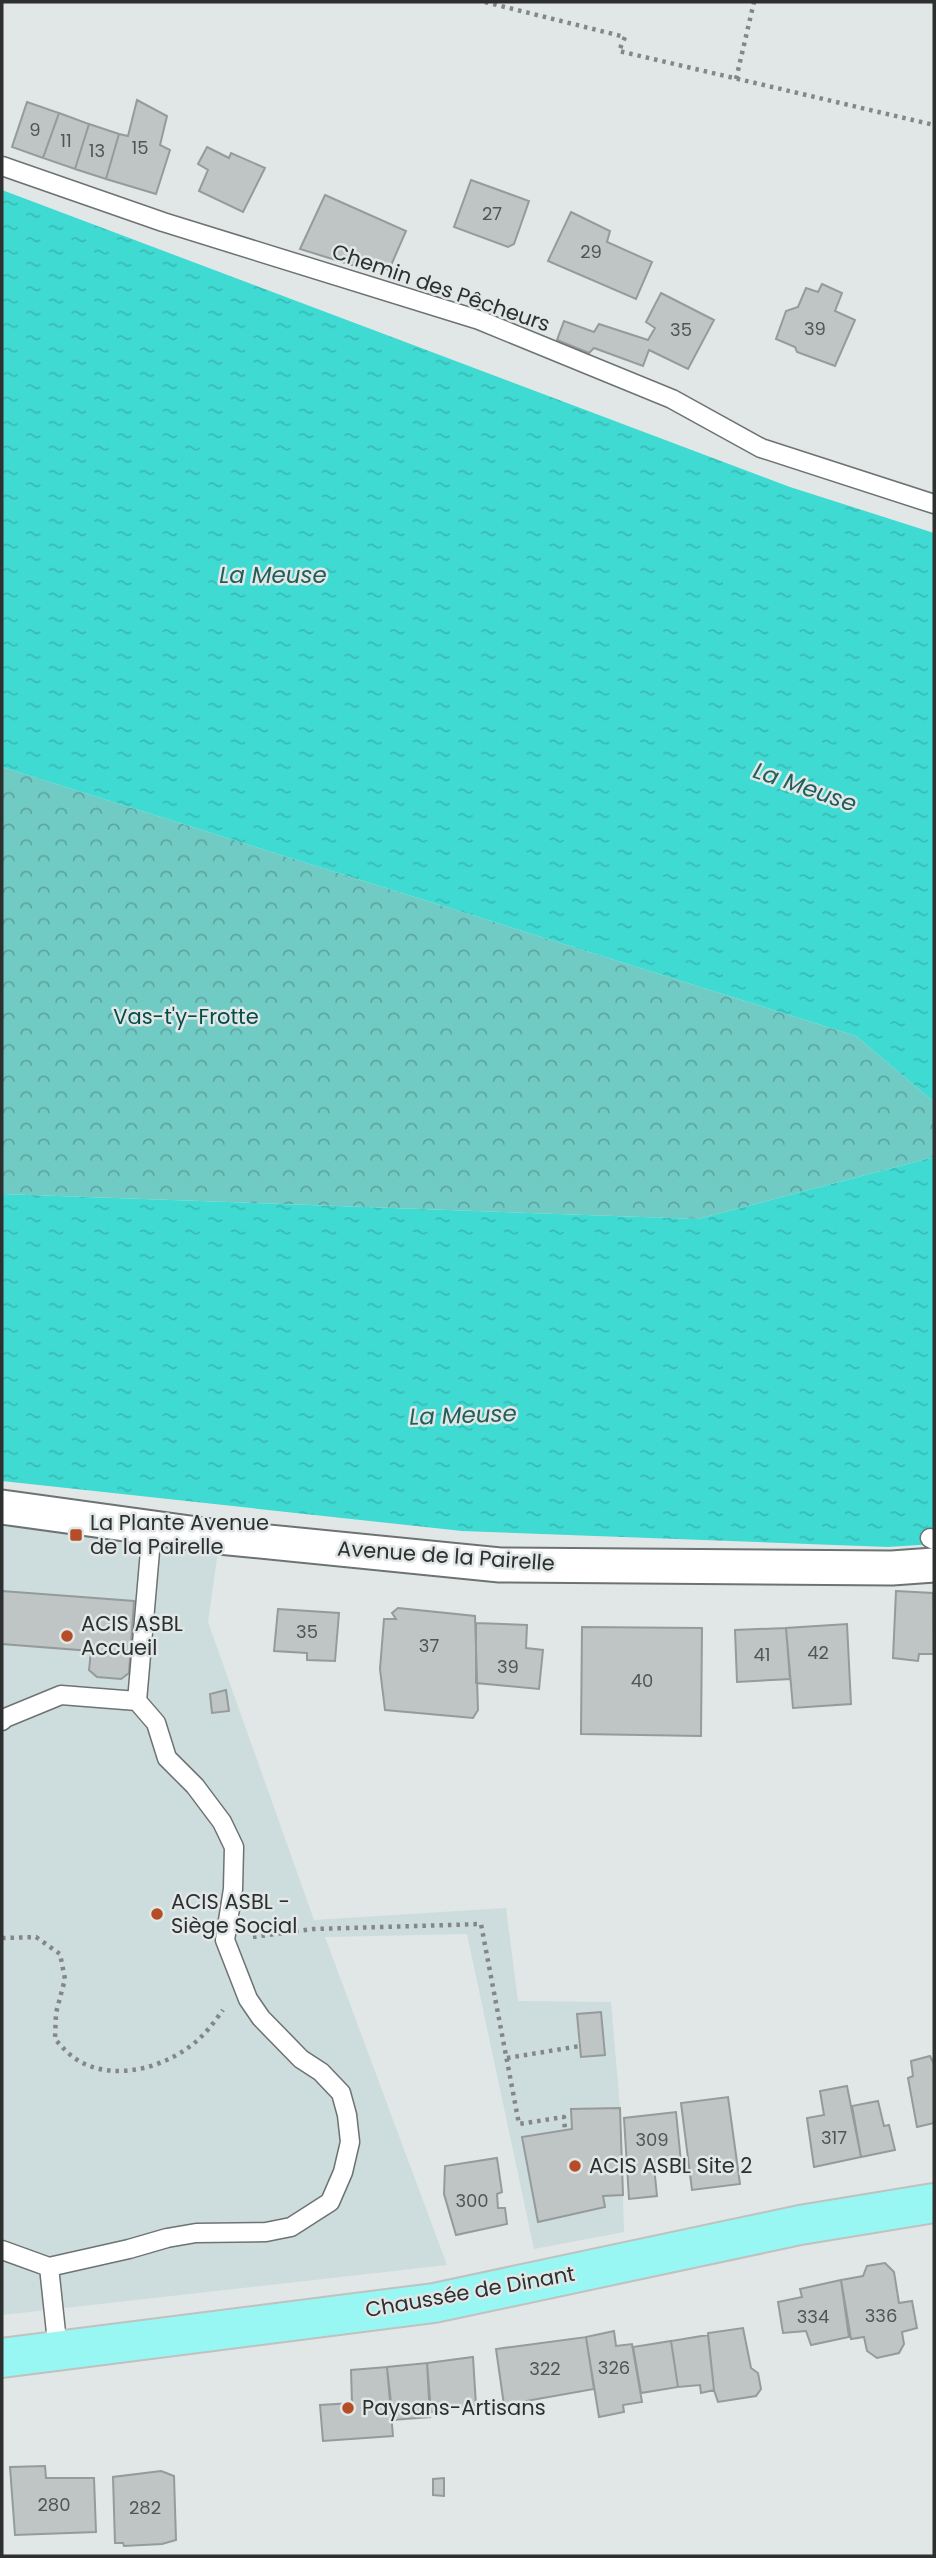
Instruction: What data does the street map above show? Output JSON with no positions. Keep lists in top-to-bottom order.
{
  "streets": {
    "main road": ["Chaussée de Dinant"],
    "street": ["Avenue de la Pairelle"],
    "lane": ["Chemin des Pêcheurs"]
  },
  "water": ["La Meuse"],
  "parks": ["Vas-t'y-Frotte"],
  "places": {
    "transit": ["La Plante Avenue de la Pairelle"],
    "other": [
      "ACIS ASBL Accueil",
      "ACIS ASBL - Siège Social",
      "ACIS ASBL Site 2",
      "Paysans-Artisans"
    ]
  },
  "house_numbers": [
    "9",
    "11",
    "15",
    "13",
    "27",
    "29",
    "39",
    "35",
    "35",
    "37",
    "42",
    "41",
    "39",
    "40",
    "317",
    "309",
    "300",
    "336",
    "334",
    "326",
    "322",
    "280",
    "282"
  ]
}
